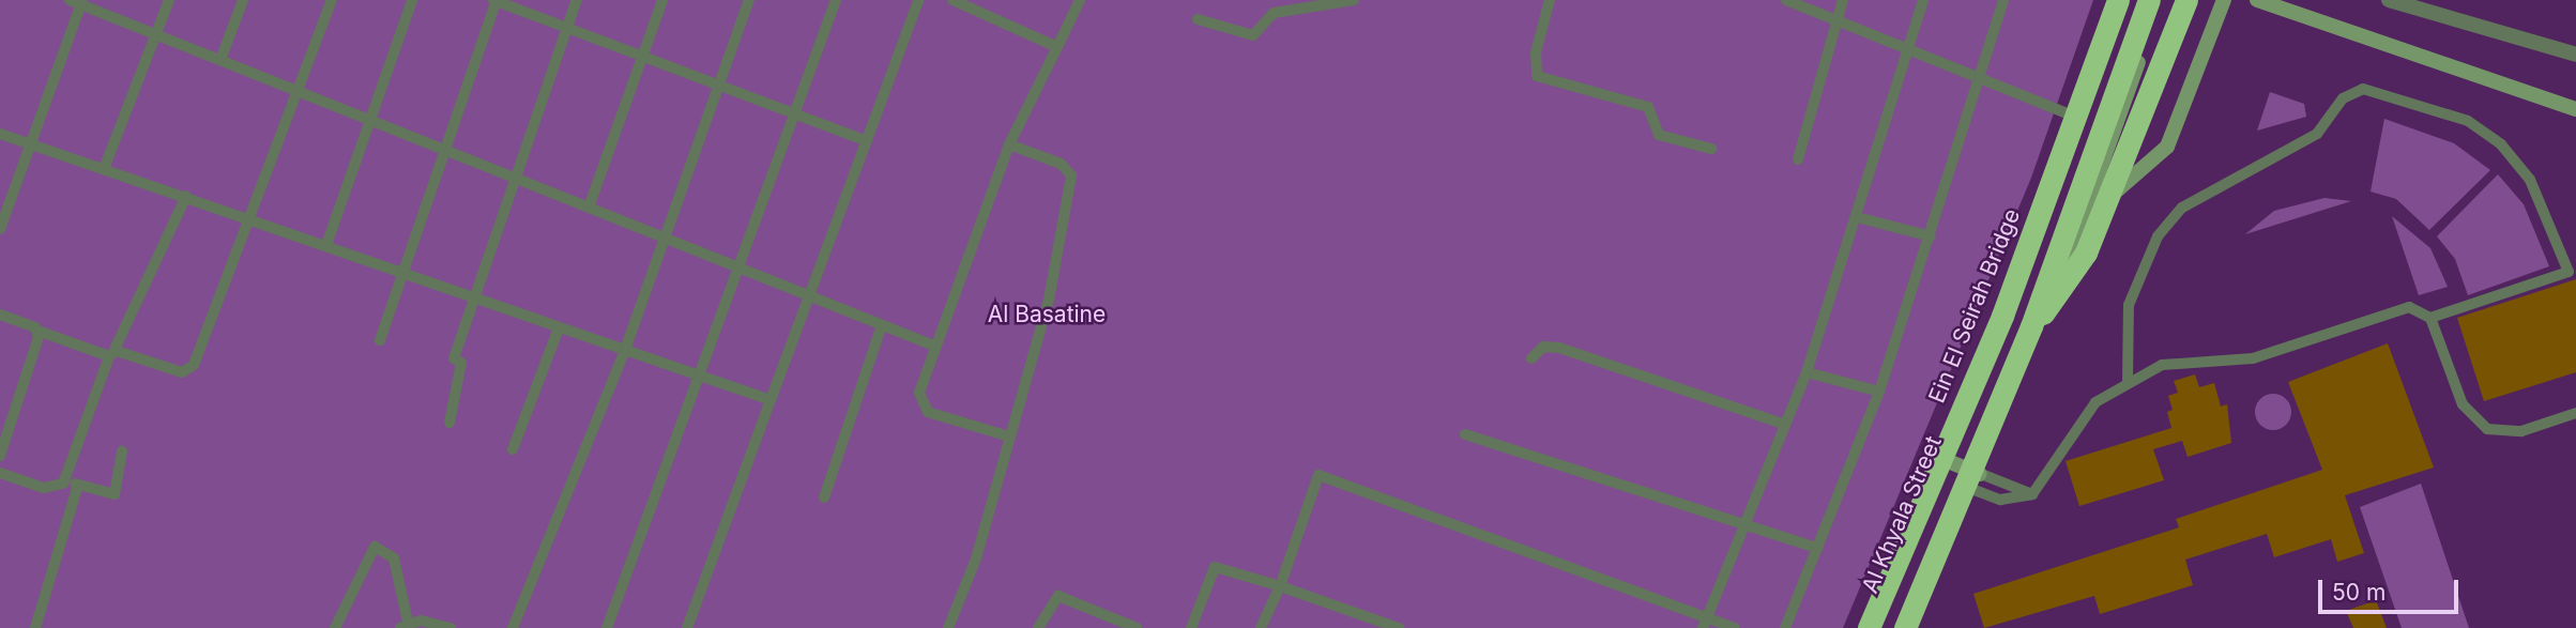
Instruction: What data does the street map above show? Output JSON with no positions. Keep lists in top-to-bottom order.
{
  "streets": {
    "highway": ["Ein El Seirah Bridge"],
    "street": ["Al Khyala Street"]
  },
  "parks": ["Al Basatine"],
  "scale_bar": "50 m"
}
